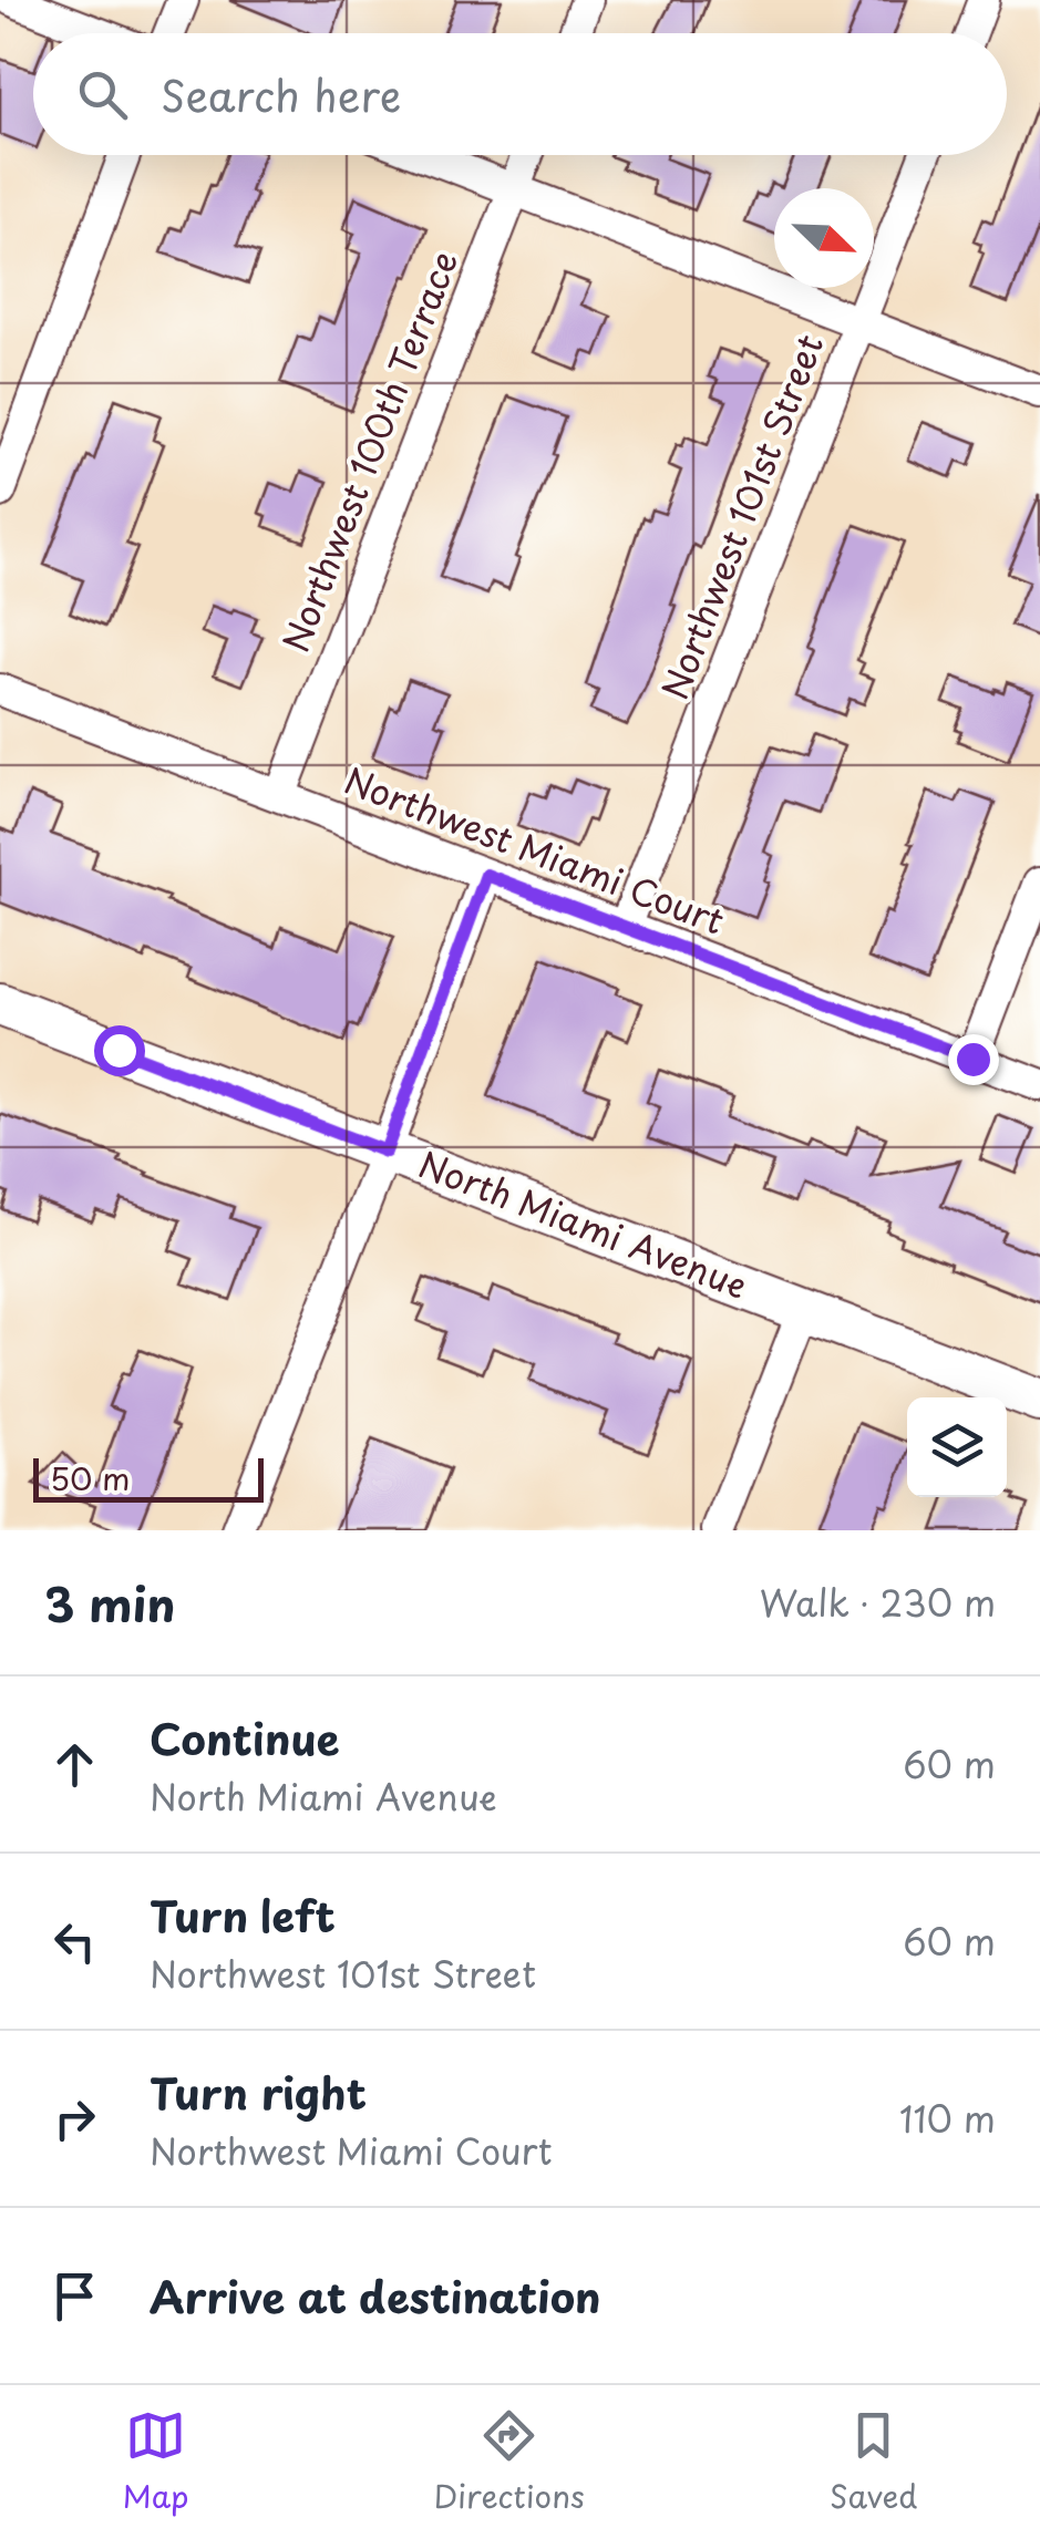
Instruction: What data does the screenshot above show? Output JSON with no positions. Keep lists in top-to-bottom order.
{
  "streets": {
    "main road": ["North Miami Avenue"],
    "street": ["Northwest 100th Terrace", "Northwest 101st Street", "Northwest Miami Court"]
  },
  "crossings": [
    ["Northwest 100th Terrace", "Northwest Miami Court"],
    ["Northwest 101st Street", "Northwest Miami Court"]
  ],
  "scale_bar": "50 m",
  "north": "bottom right",
  "page": {
    "search": "Search here",
    "scale": "50 m",
    "heading": ["3 min", "Walk · 230 m"],
    "list": [
      ["Continue", "North Miami Avenue", "60 m"],
      ["Turn left", "Northwest 101st Street", "60 m"],
      ["Turn right", "Northwest Miami Court", "110 m"],
      "Arrive at destination"
    ],
    "nav": ["Map", "Directions", "Saved"]
  }
}
